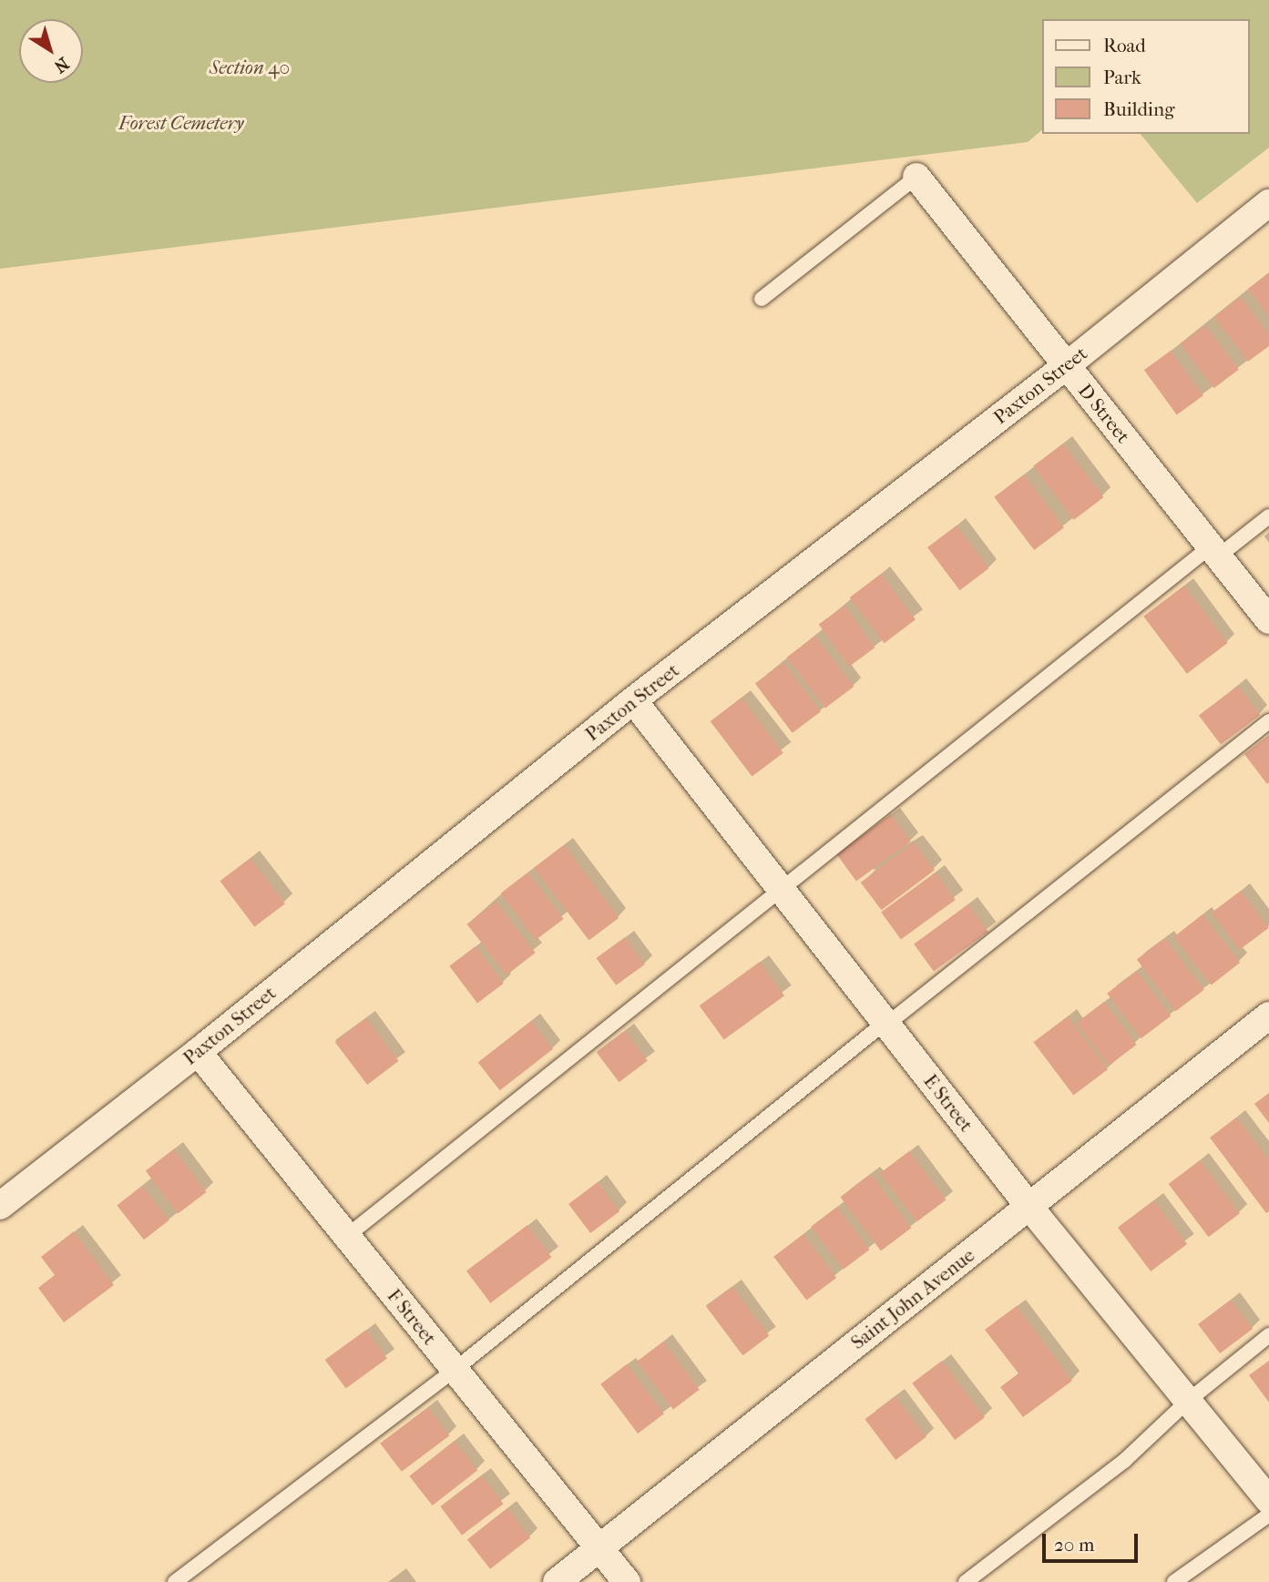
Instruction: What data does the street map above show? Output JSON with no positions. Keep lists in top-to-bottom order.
{
  "streets": {
    "street": [
      "Paxton Street",
      "D Street",
      "E Street",
      "Saint John Avenue",
      "F Street"
    ]
  },
  "crossings": [
    ["Paxton Street", "D Street"],
    ["Paxton Street", "E Street"],
    ["Paxton Street", "F Street"],
    ["E Street", "Saint John Avenue"],
    ["Saint John Avenue", "F Street"]
  ],
  "parks": ["Section 40", "Forest Cemetery"],
  "legend": ["Road", "Park", "Building"],
  "scale_bar": "20 m",
  "north": "bottom right"
}
